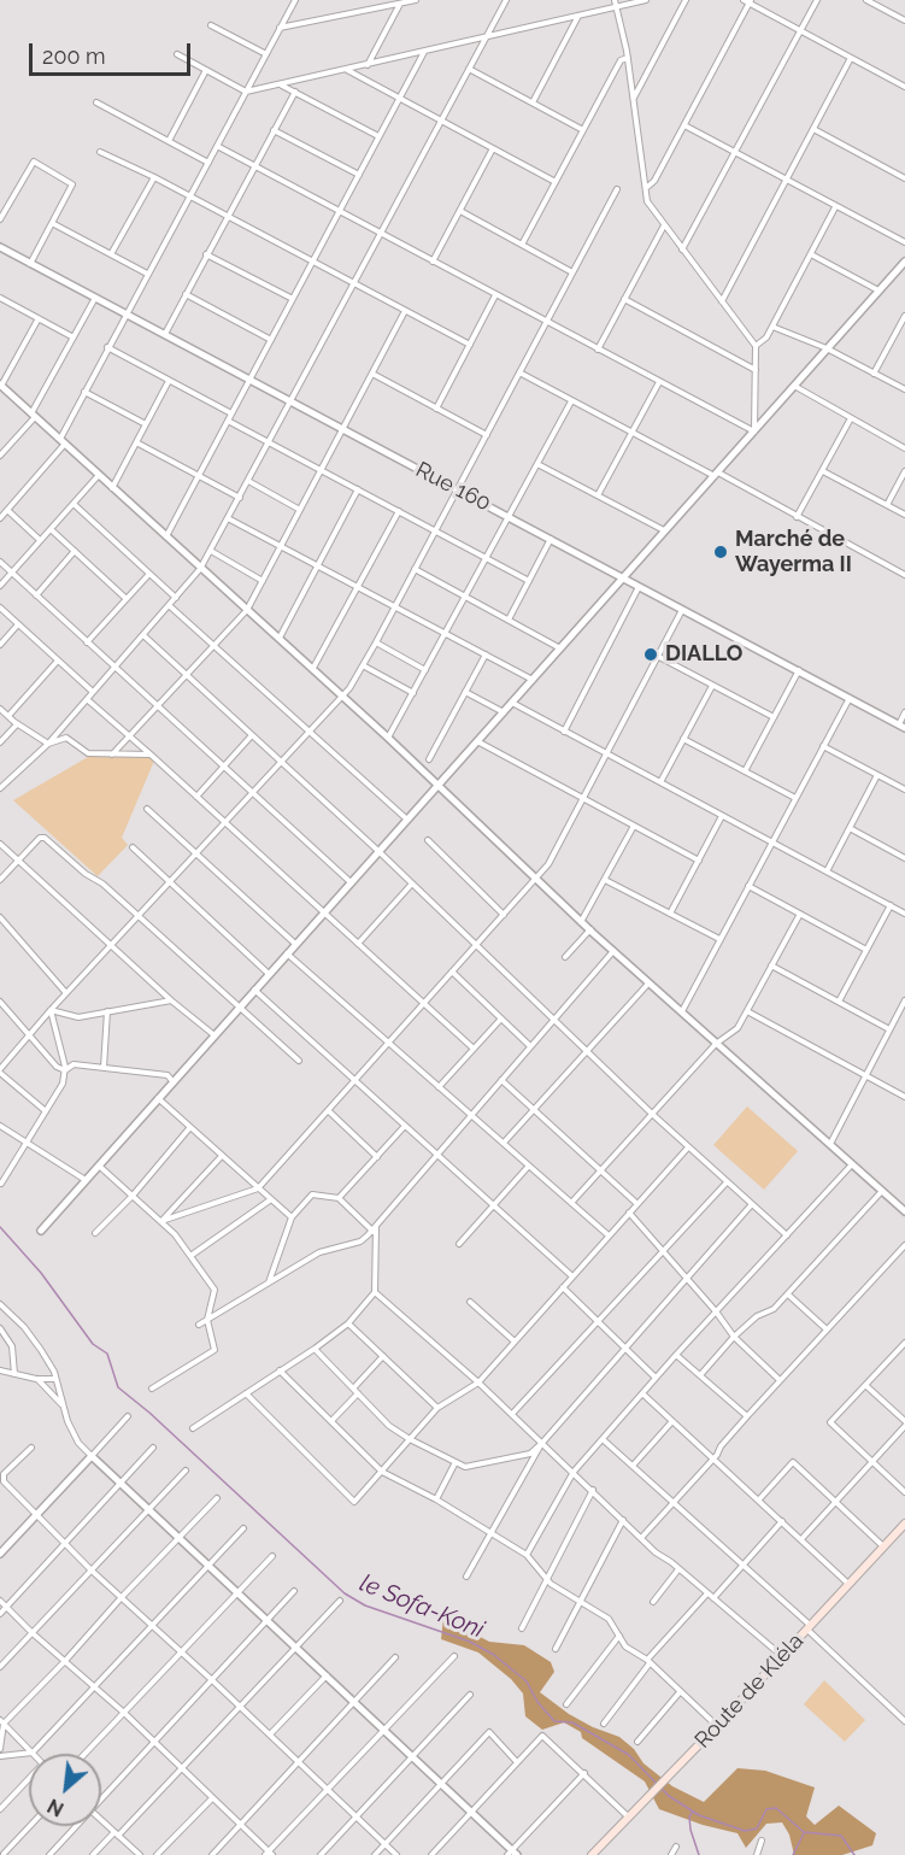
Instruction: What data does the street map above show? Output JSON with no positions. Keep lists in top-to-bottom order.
{
  "streets": {
    "main road": ["Route de Kléla"],
    "street": ["Rue 160"]
  },
  "water": ["le Sofa-Koni"],
  "places": ["Marché de Wayerma II", "DIALLO"],
  "scale_bar": "200 m",
  "north": "bottom left"
}
